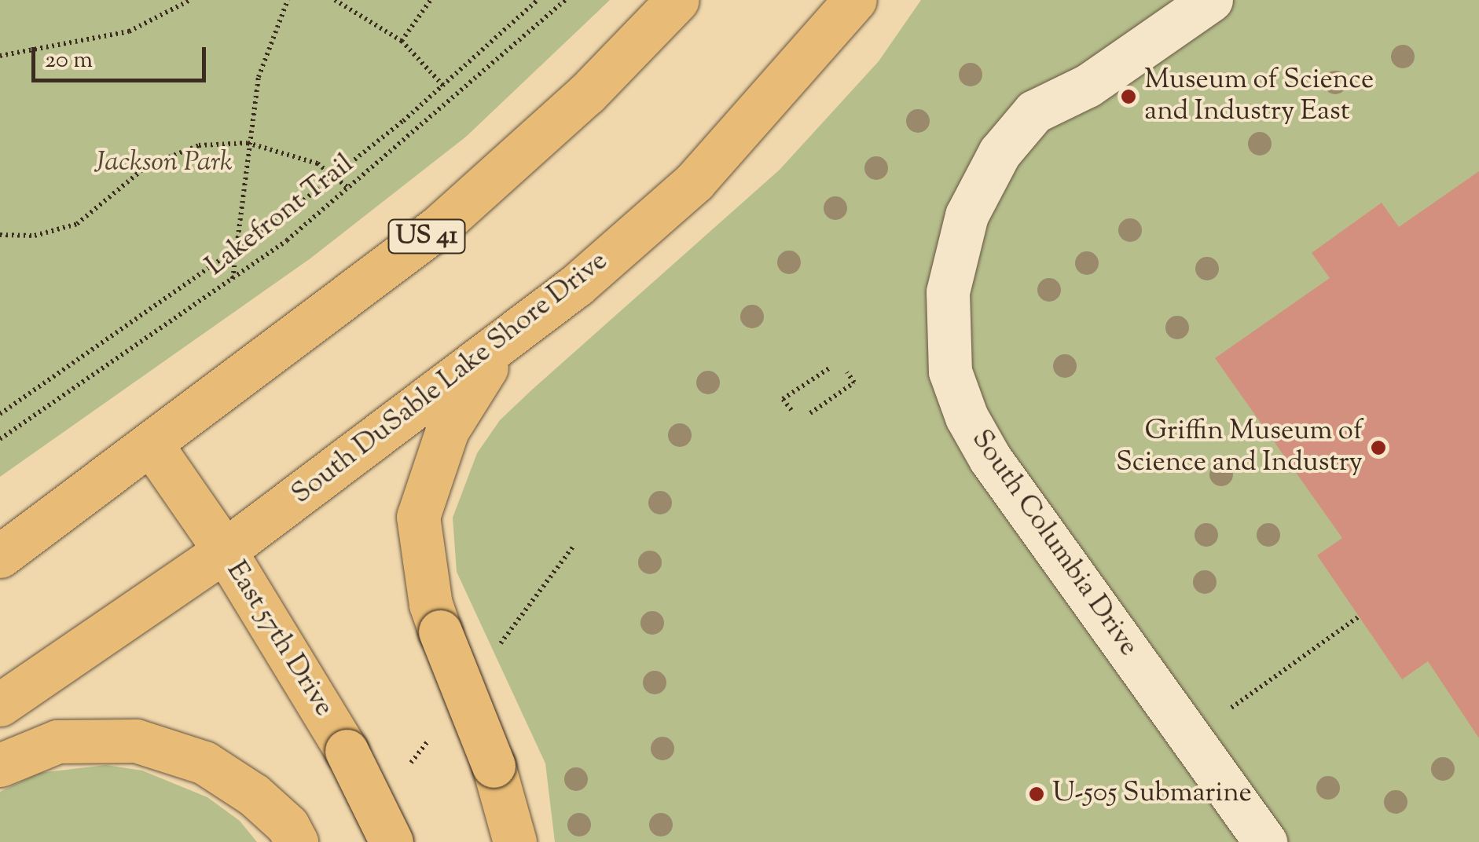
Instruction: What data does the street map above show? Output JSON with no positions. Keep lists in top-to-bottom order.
{
  "streets": {
    "main road": ["US 41", "South DuSable Lake Shore Drive", "East 57th Drive"],
    "lane": ["South Columbia Drive"],
    "path": ["Lakefront Trail"]
  },
  "crossings": [
    ["US 41", "East 57th Drive"],
    ["South DuSable Lake Shore Drive", "East 57th Drive"]
  ],
  "parks": ["Jackson Park"],
  "places": ["Museum of Science and Industry East", "Griffin Museum of Science and Industry", "U-505 Submarine"],
  "scale_bar": "20 m"
}
